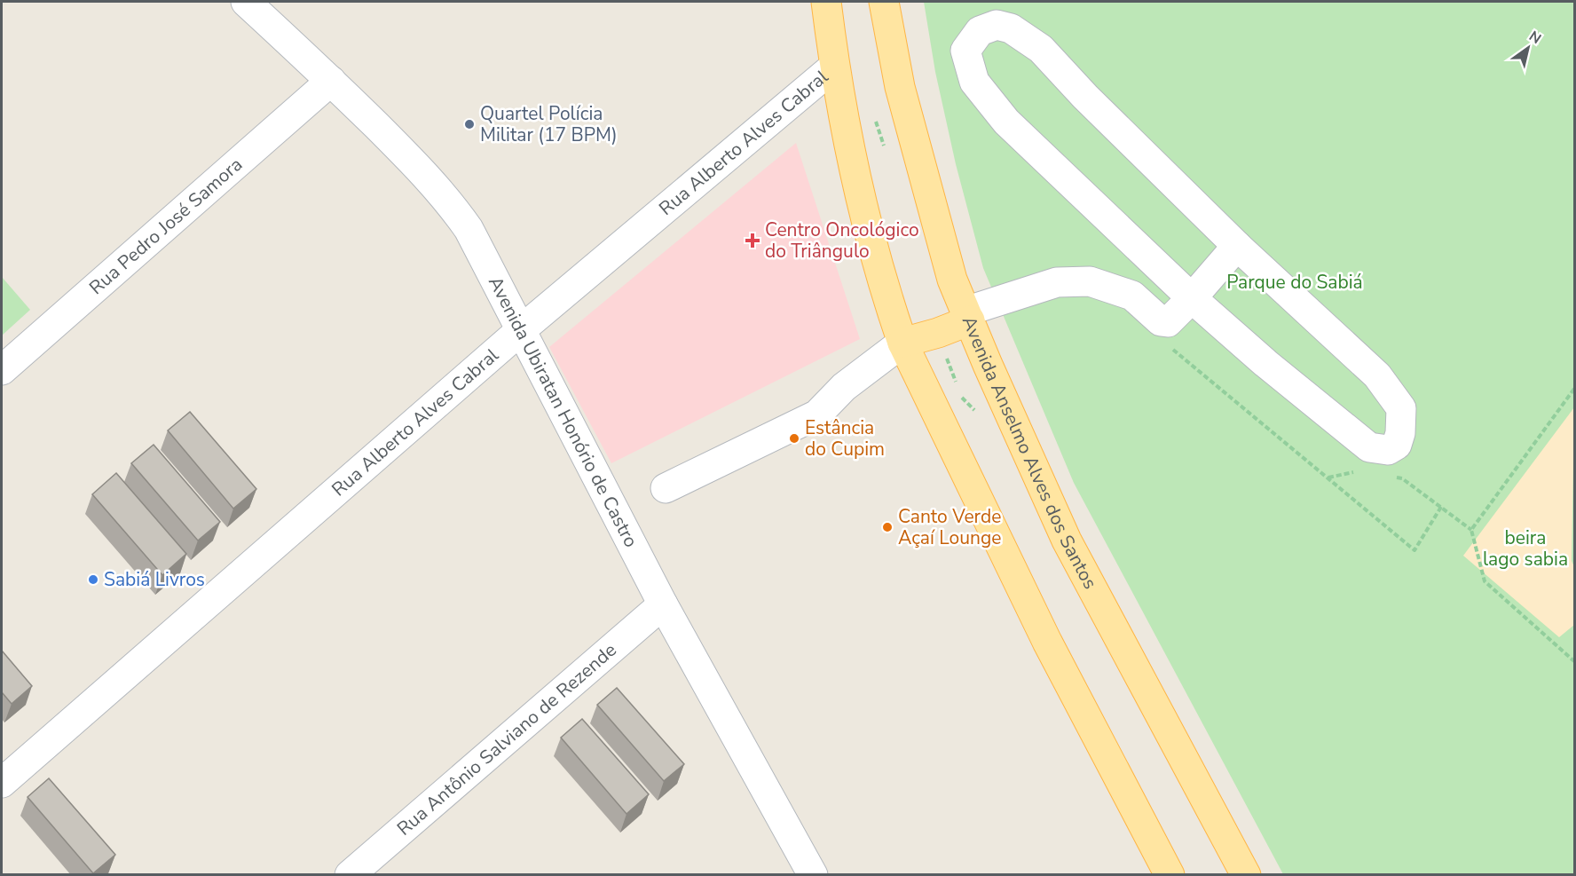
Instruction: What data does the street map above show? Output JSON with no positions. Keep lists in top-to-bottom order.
{
  "streets": {
    "main road": ["Avenida Anselmo Alves dos Santos"],
    "street": [
      "Rua Alberto Alves Cabral",
      "Rua Pedro José Samora",
      "Avenida Ubiratan Honório de Castro",
      "Rua Antônio Salviano de Rezende"
    ]
  },
  "crossings": [
    ["Rua Alberto Alves Cabral", "Avenida Ubiratan Honório de Castro"],
    ["Rua Pedro José Samora", "Avenida Ubiratan Honório de Castro"],
    ["Avenida Ubiratan Honório de Castro", "Rua Antônio Salviano de Rezende"]
  ],
  "parks": ["Parque do Sabiá", "beira lago sabia"],
  "places": {
    "other": [
      "Quartel Polícia Militar (17 BPM)",
      "Estância do Cupim",
      "Canto Verde Açaí Lounge",
      "Sabiá Livros"
    ],
    "health": ["Centro Oncológico do Triângulo"]
  },
  "north": "top right"
}
